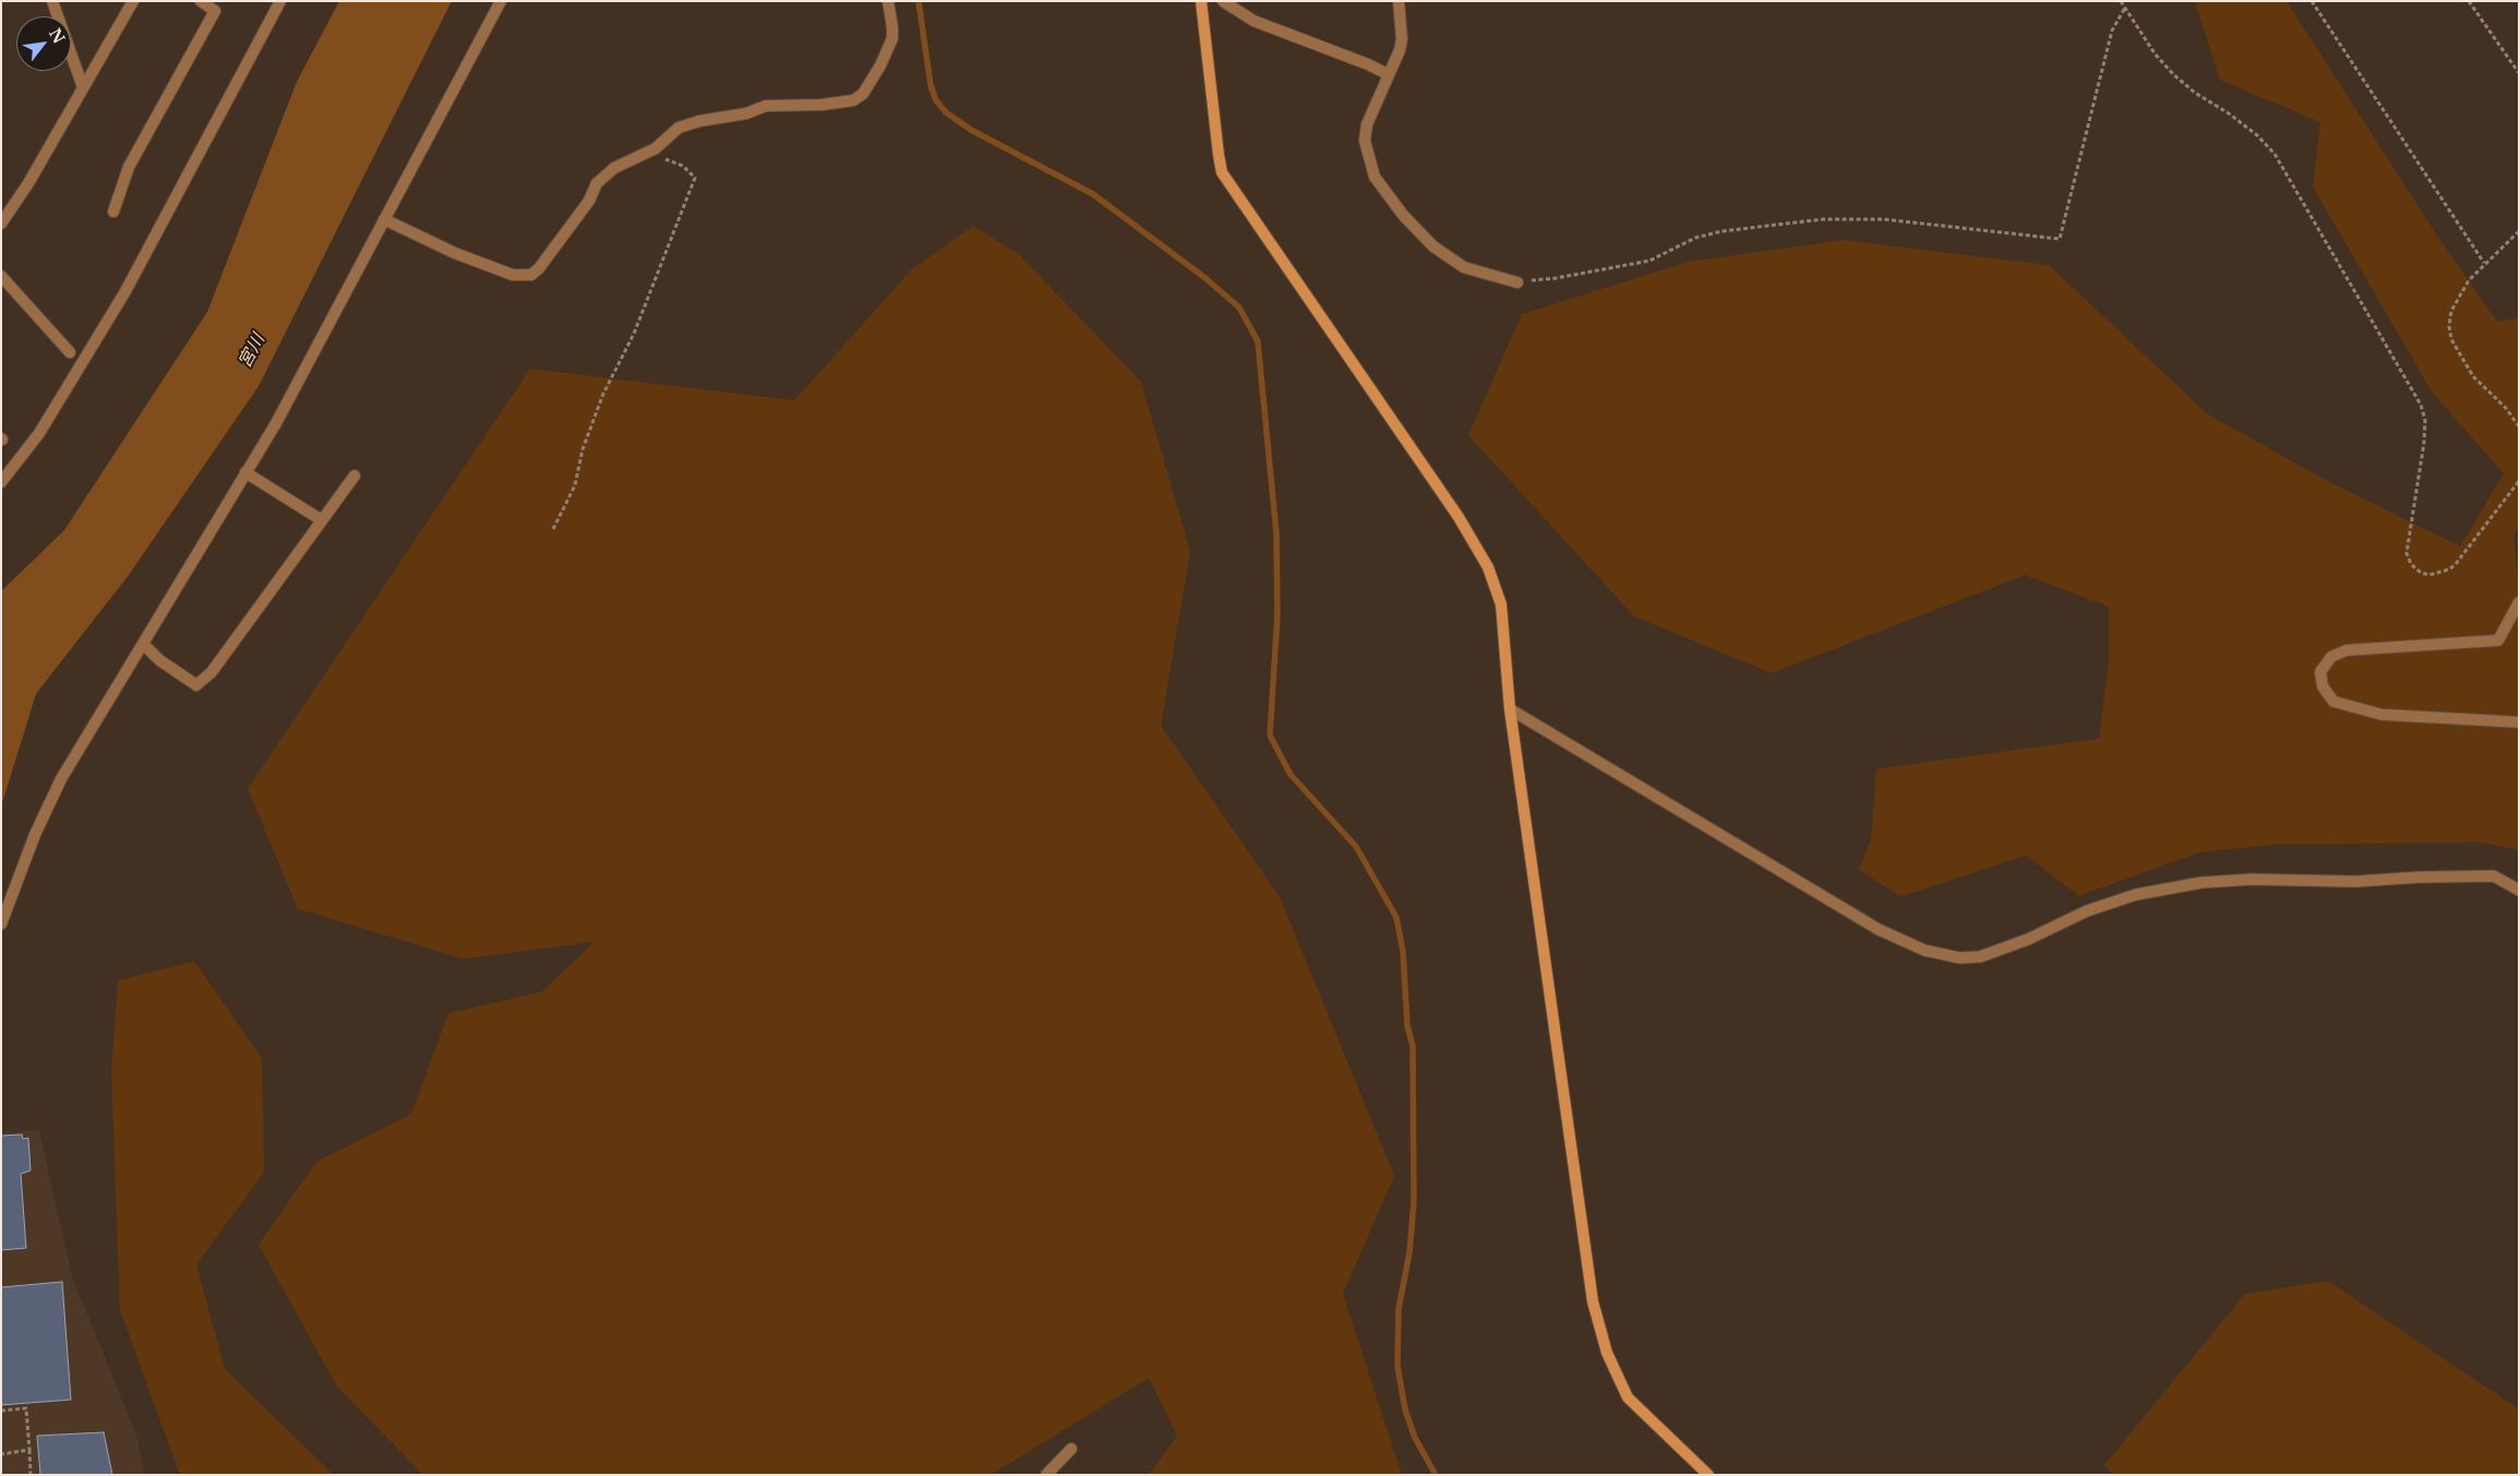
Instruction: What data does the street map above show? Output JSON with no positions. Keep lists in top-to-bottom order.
{
  "water": ["宮川"],
  "north": "top right"
}
